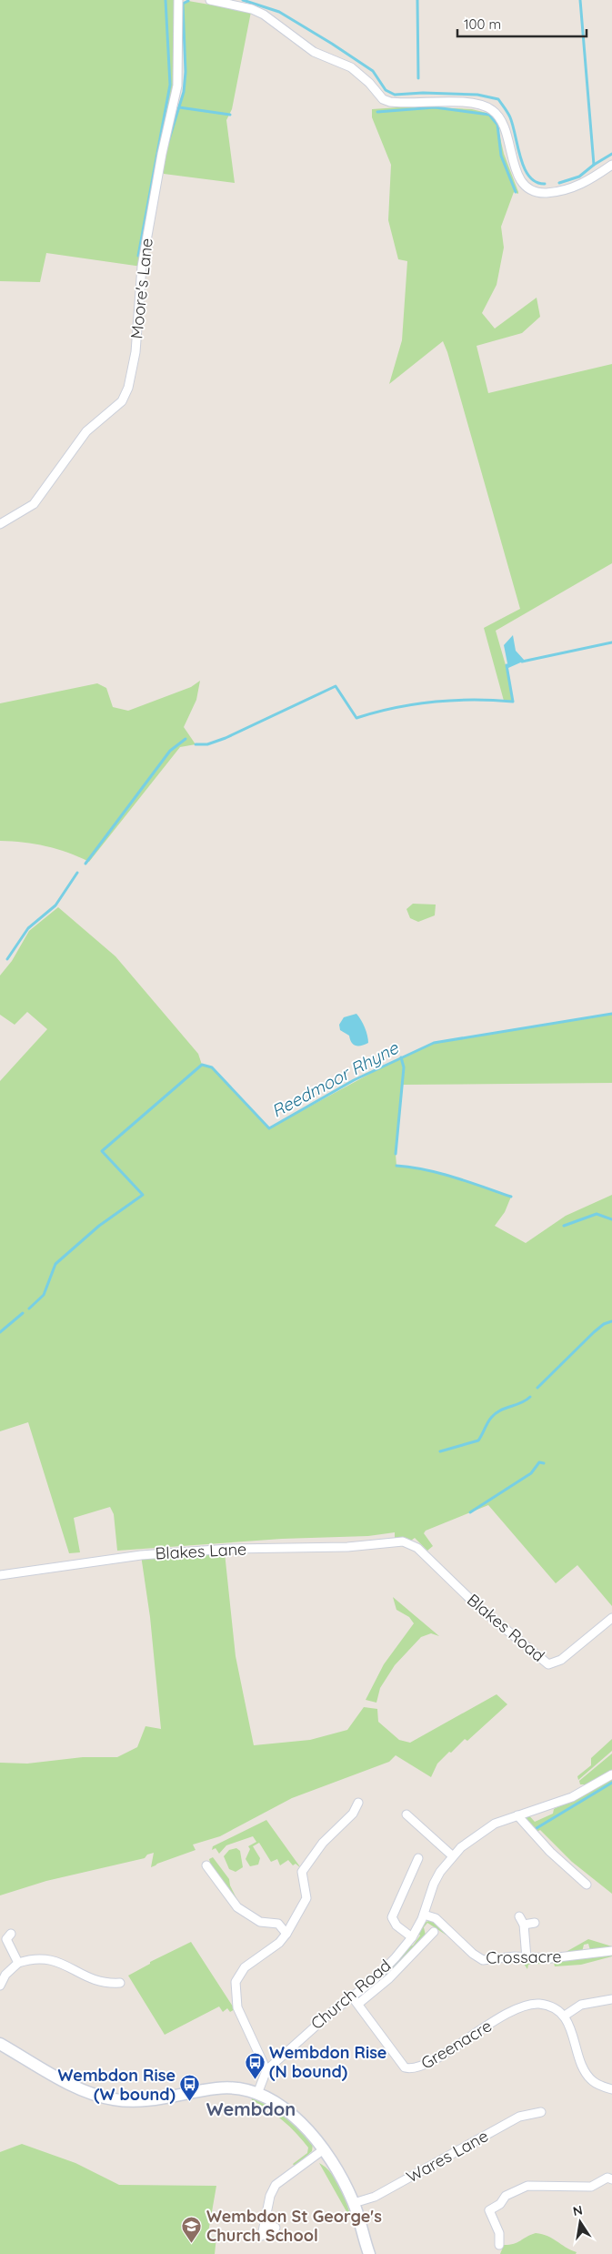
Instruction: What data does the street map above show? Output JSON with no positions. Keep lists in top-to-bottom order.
{
  "streets": {
    "street": [
      "Moore's Lane",
      "Blakes Lane",
      "Blakes Road",
      "Crossacre",
      "Church Road",
      "Greenacre",
      "Wares Lane"
    ]
  },
  "crossings": [
    ["Blakes Lane", "Blakes Road"],
    ["Crossacre", "Church Road"],
    ["Church Road", "Greenacre"]
  ],
  "districts": ["Wembdon"],
  "water": ["Reedmoor Rhyne"],
  "places": {
    "bus stop": ["Wembdon Rise (N bound)", "Wembdon Rise (W bound)"],
    "school or university": ["Wembdon St George's Church School"]
  },
  "scale_bar": "100 m",
  "north": "top"
}
